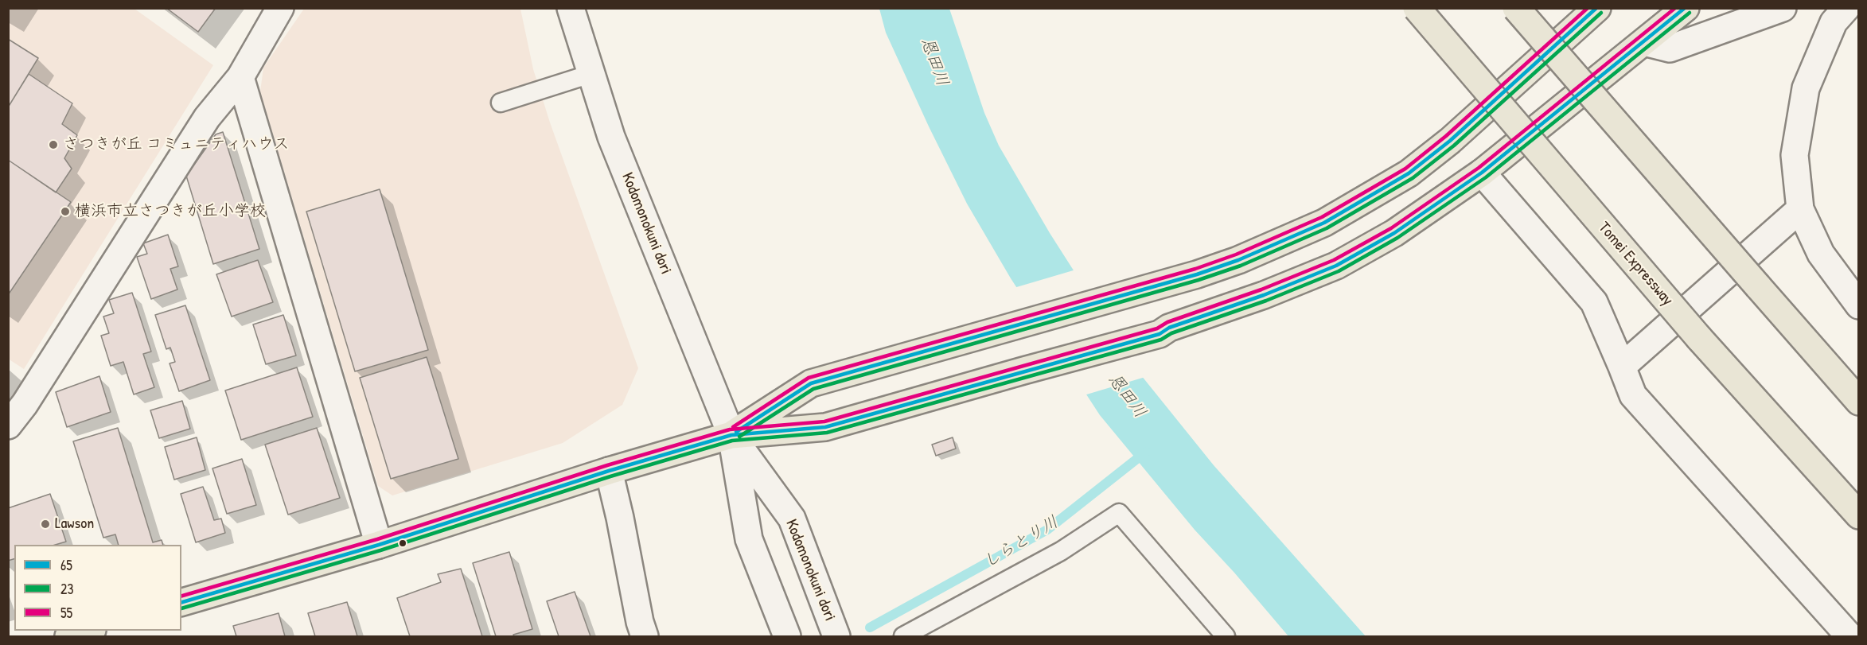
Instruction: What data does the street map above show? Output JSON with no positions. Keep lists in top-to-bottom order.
{
  "streets": {
    "main road": ["Tomei Expressway"],
    "street": ["Kodomonokuni dori"]
  },
  "water": ["恩田川", "しらとり川"],
  "places": ["さつきが丘 コミュニティハウス", "横浜市立さつきが丘小学校", "Lawson"],
  "lines": ["transit line 65", "transit line 55", "transit line 23"],
  "legend": ["65", "23", "55"]
}
